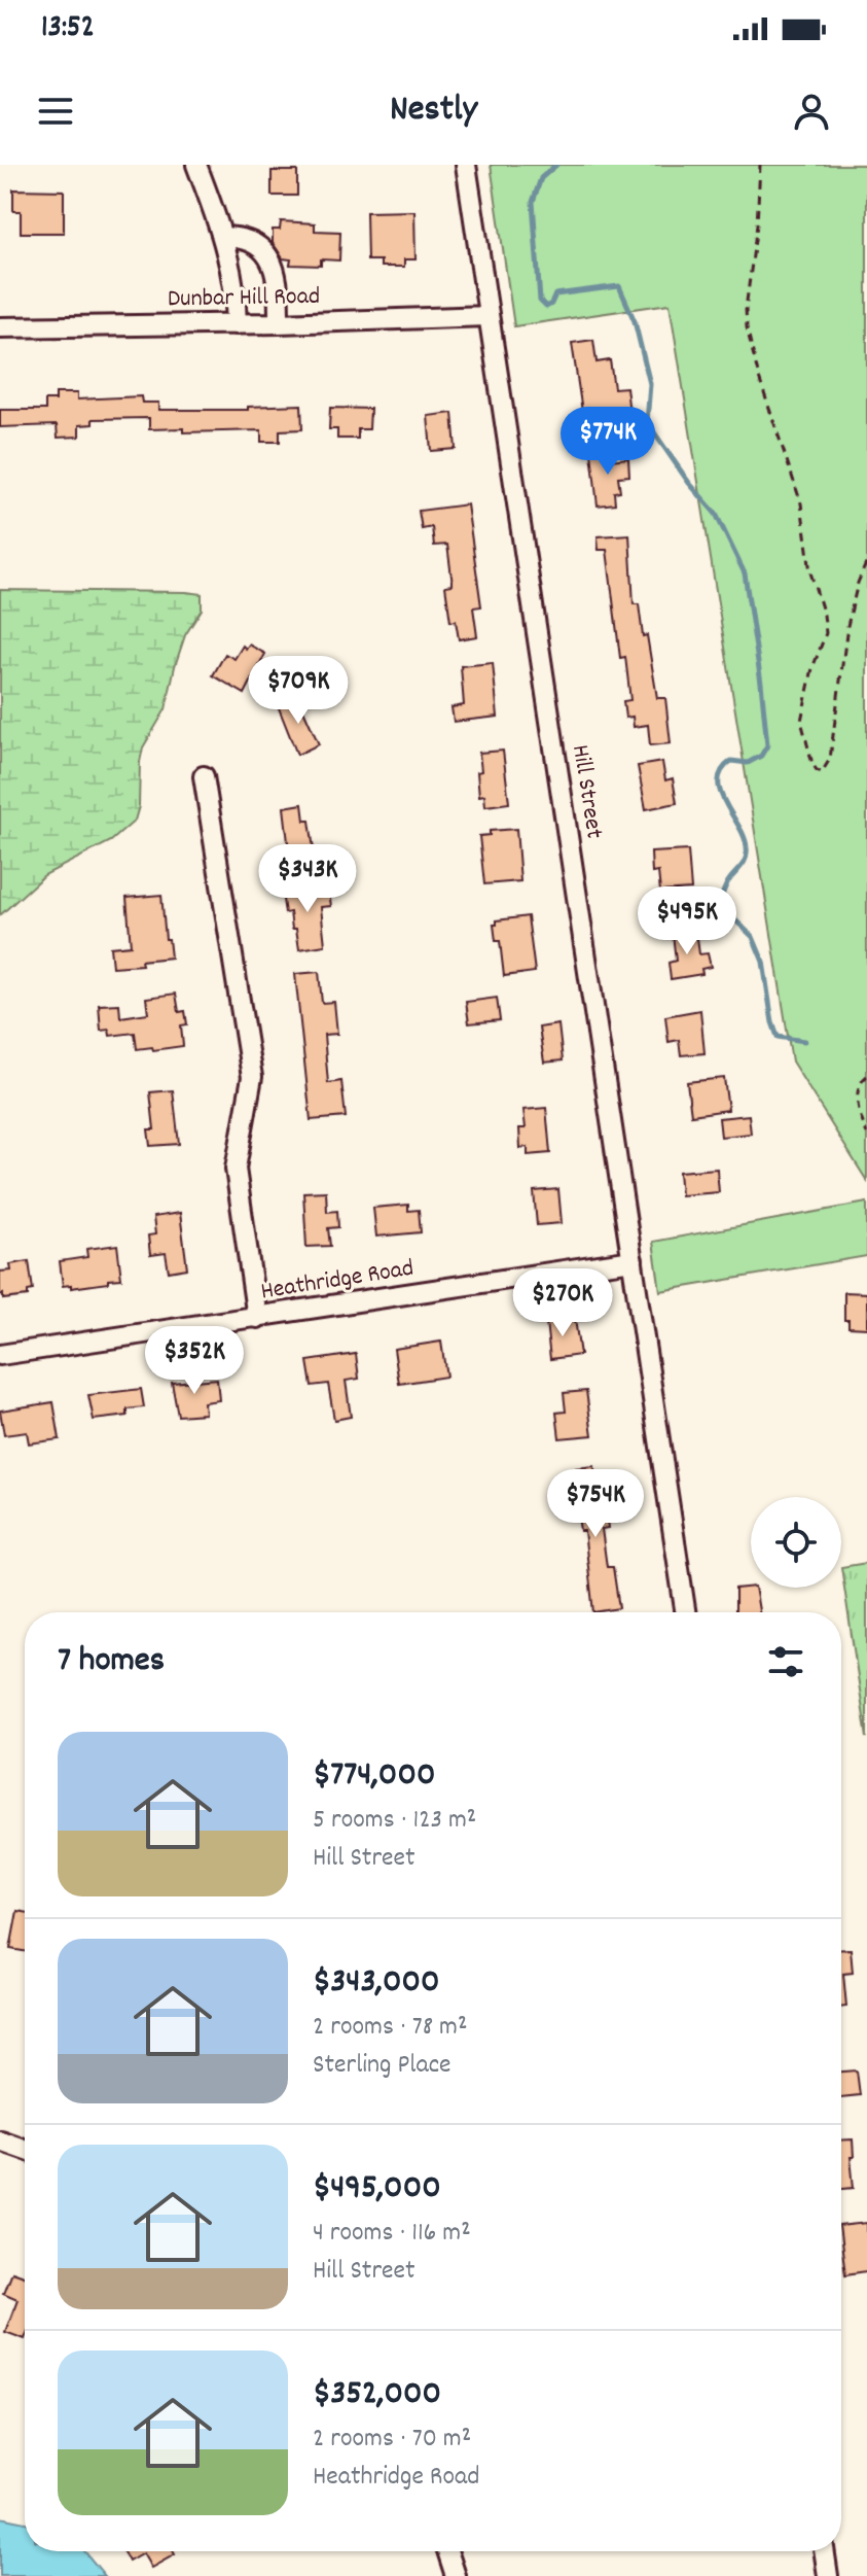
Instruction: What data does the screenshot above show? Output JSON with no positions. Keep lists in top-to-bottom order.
{
  "streets": {
    "street": ["Dunbar Hill Road", "Hill Street", "Heathridge Road"]
  },
  "crossings": [
    ["Dunbar Hill Road", "Hill Street"],
    ["Hill Street", "Heathridge Road"]
  ],
  "page": {
    "status": "13:52",
    "header": "Nestly",
    "price": [
      "$774K",
      "$709K",
      "$343K",
      "$495K",
      "$270K",
      "$352K",
      "$754K"
    ],
    "heading": "7 homes",
    "list": [
      {
        "name": "$774,000",
        "note": "5 rooms · 123 m² · Hill Street"
      },
      {
        "name": "$343,000",
        "note": "2 rooms · 78 m² · Sterling Place"
      },
      {
        "name": "$495,000",
        "note": "4 rooms · 116 m² · Hill Street"
      },
      {
        "name": "$352,000",
        "note": "2 rooms · 70 m² · Heathridge Road"
      }
    ]
  }
}
